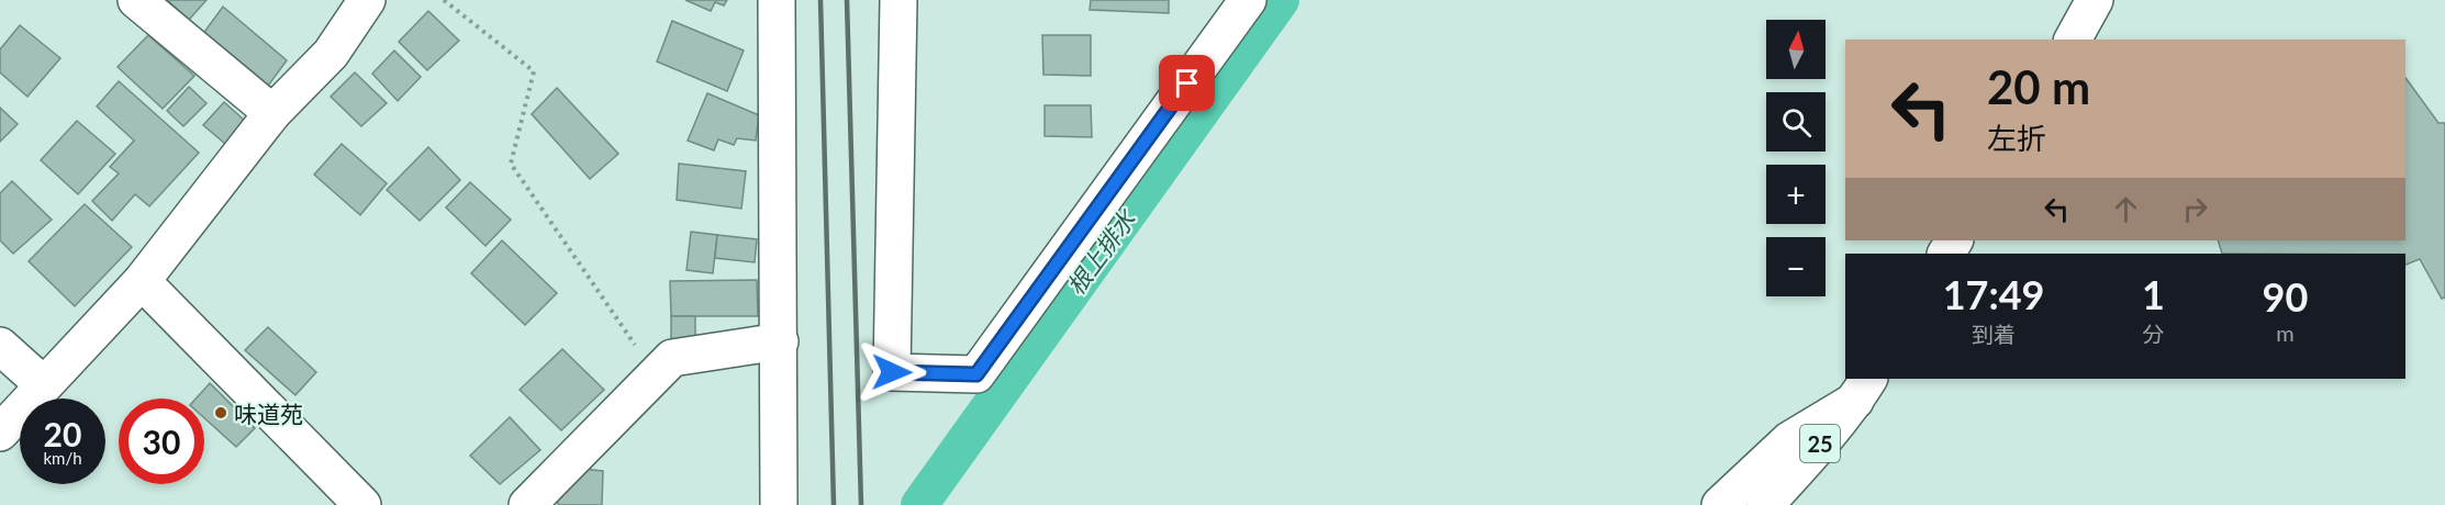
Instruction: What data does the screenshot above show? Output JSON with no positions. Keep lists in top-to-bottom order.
{
  "streets": {
    "street": ["25"]
  },
  "water": ["根上排水"],
  "places": ["味道苑"],
  "north": "top",
  "page": {
    "map_buttons": ["+", "−"],
    "turn": ["20 m", "左折"],
    "eta": [
      "17:49",
      "到着",
      "1",
      "分",
      "90",
      "m"
    ],
    "speed": "20 km/h",
    "limit": "30"
  }
}
